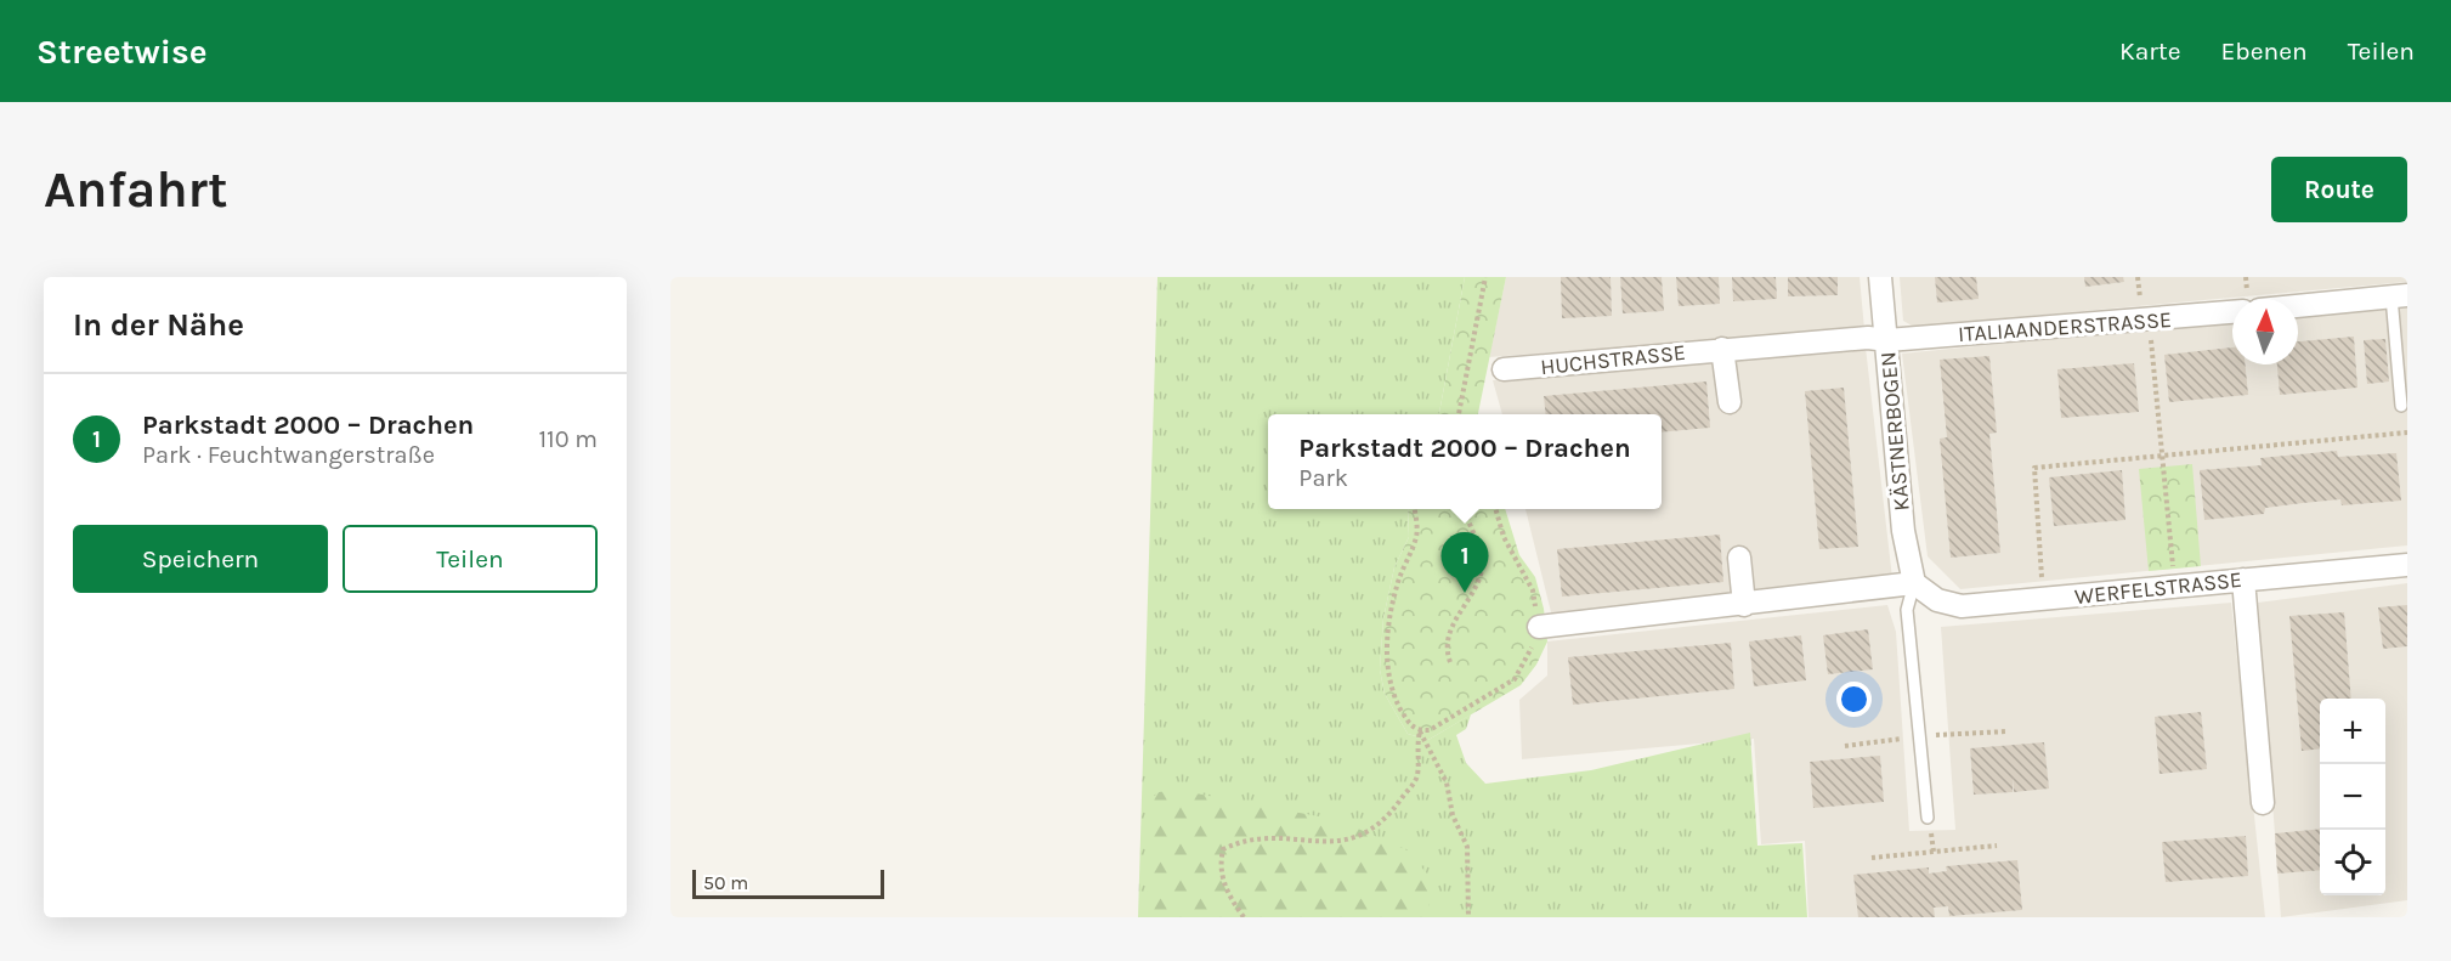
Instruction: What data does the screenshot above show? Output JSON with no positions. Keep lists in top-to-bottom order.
{
  "streets": {
    "street": [
      "ITALIAANDERSTRASSE",
      "HUCHSTRASSE",
      "KÄSTNERBOGEN",
      "WERFELSTRASSE"
    ]
  },
  "crossings": [
    ["ITALIAANDERSTRASSE", "HUCHSTRASSE"],
    ["ITALIAANDERSTRASSE", "KÄSTNERBOGEN"],
    ["HUCHSTRASSE", "KÄSTNERBOGEN"],
    ["KÄSTNERBOGEN", "WERFELSTRASSE"]
  ],
  "scale_bar": "50 m",
  "north": "top",
  "page": {
    "header": "Streetwise",
    "nav": ["Karte", "Ebenen", "Teilen"],
    "buttons": [
      "Route",
      ["Speichern", "Teilen"]
    ],
    "title": "Anfahrt",
    "heading": "In der Nähe",
    "list": [
      {
        "mark": "1",
        "name": "Parkstadt 2000 – Drachen",
        "note": "Park · Feuchtwangerstraße",
        "value": "110 m"
      }
    ],
    "popup": ["Parkstadt 2000 – Drachen", "Park"],
    "pins": "1",
    "map_buttons": ["+", "−"],
    "scale": "50 m"
  }
}
